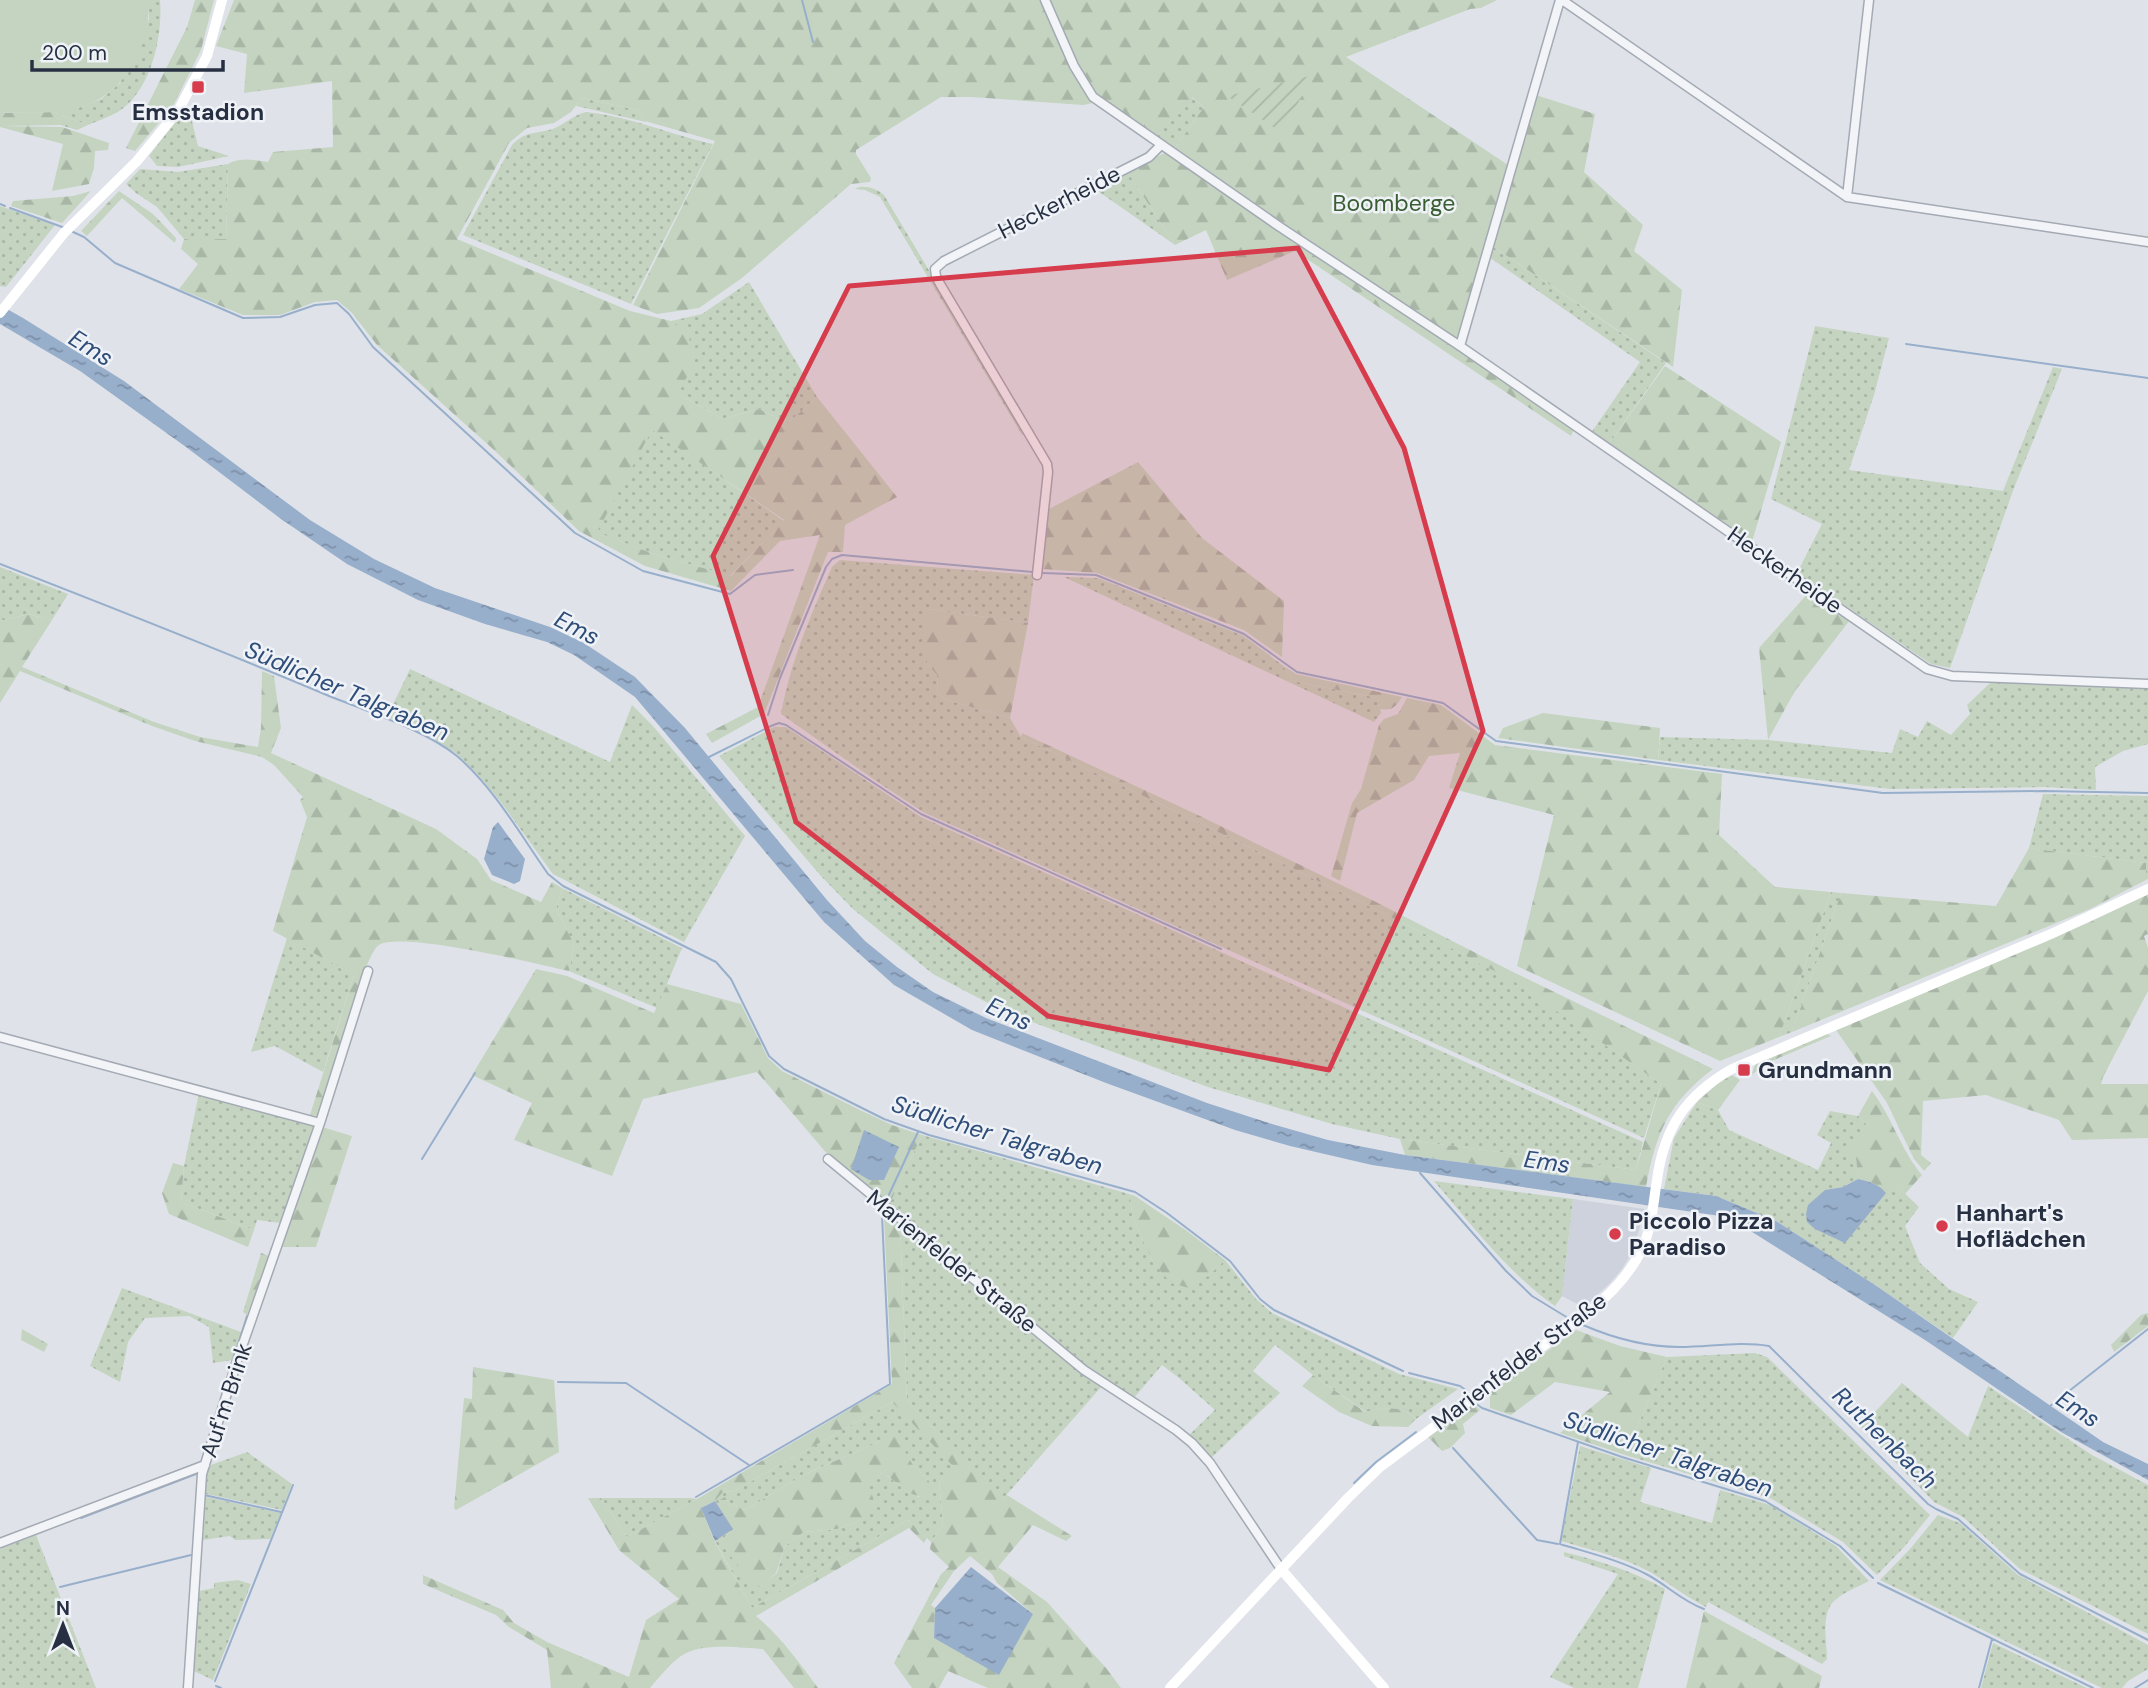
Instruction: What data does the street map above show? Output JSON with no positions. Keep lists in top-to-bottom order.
{
  "streets": {
    "main road": ["Marienfelder Straße"],
    "street": ["Heckerheide", "Auf'm Brink"]
  },
  "water": ["Ems", "Südlicher Talgraben", "Ruthenbach"],
  "parks": ["Boomberge"],
  "places": {
    "transit": ["Emsstadion", "Grundmann"],
    "other": ["Hanhart's Hoflädchen", "Piccolo Pizza Paradiso"]
  },
  "scale_bar": "200 m",
  "north": "top"
}
